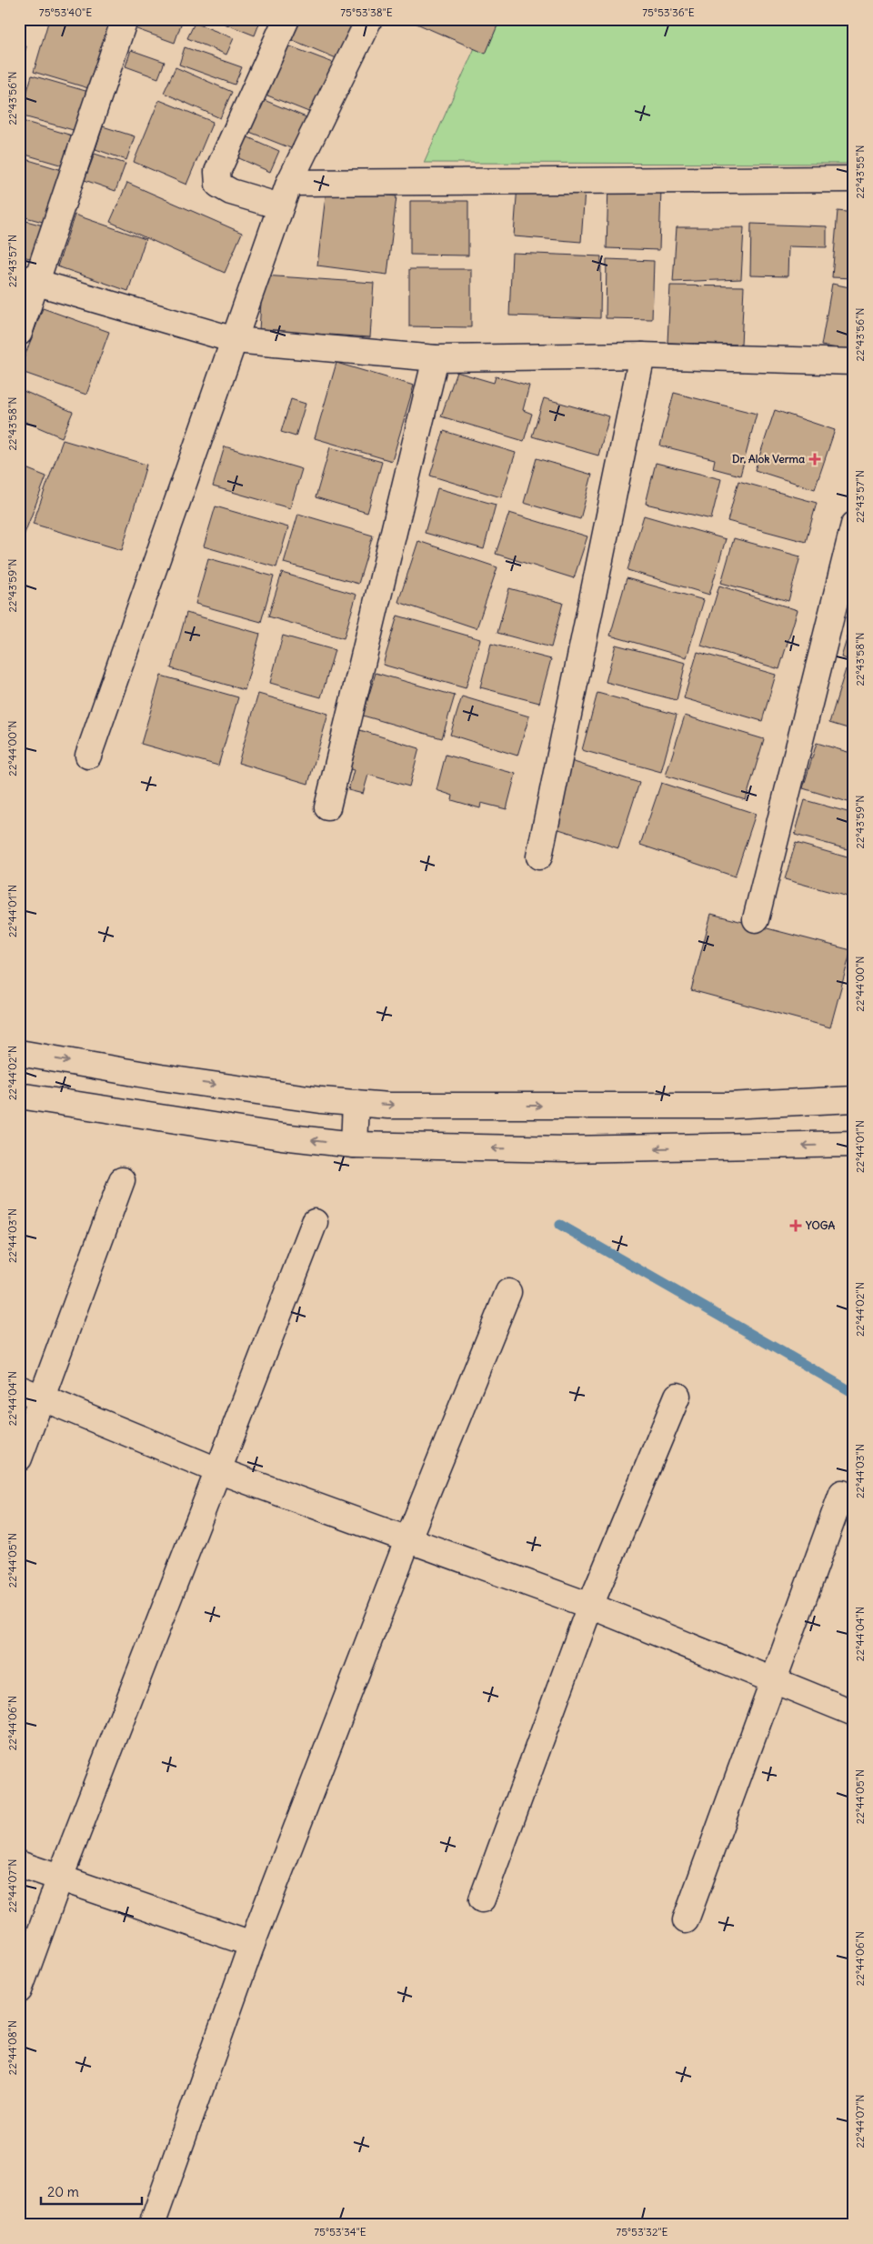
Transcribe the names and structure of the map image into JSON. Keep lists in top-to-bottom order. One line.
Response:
{"places":{"health":["Dr. Alok Verma","YOGA"]},"scale_bar":"20 m","coordinates":["75°53'40\"E","75°53'38\"E","75°53'36\"E","22°43'56\"N","22°43'55\"N","22°43'57\"N","22°43'58\"N","22°43'59\"N","22°44'00\"N","22°44'01\"N","22°44'02\"N","22°44'03\"N","22°44'04\"N","22°44'05\"N","22°44'06\"N","22°44'07\"N","22°44'08\"N","75°53'34\"E","75°53'32\"E"]}
